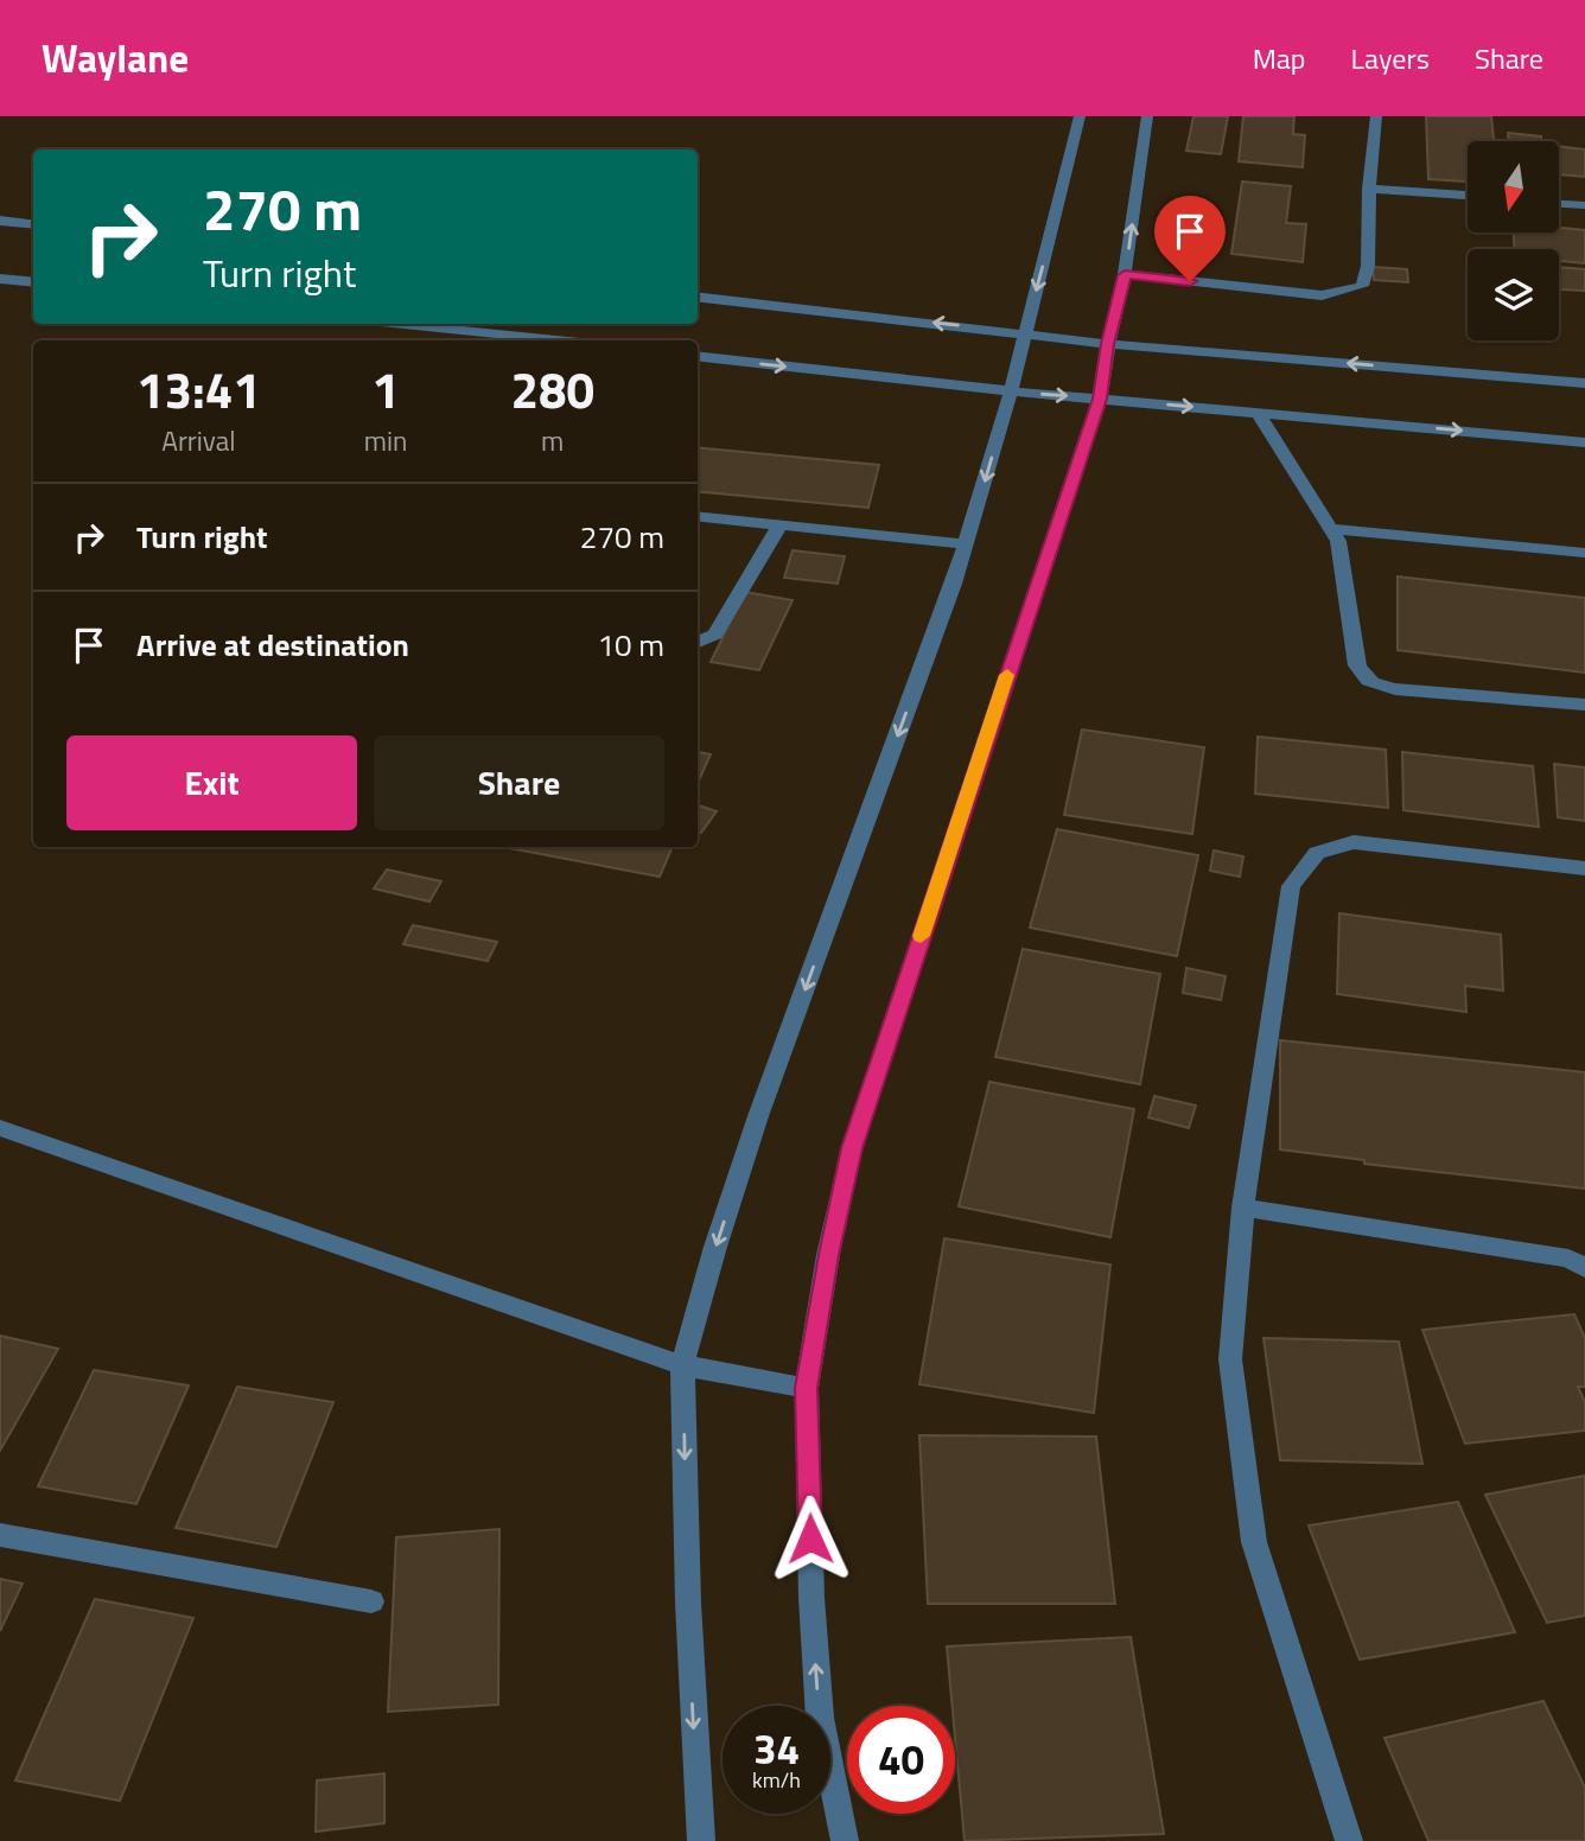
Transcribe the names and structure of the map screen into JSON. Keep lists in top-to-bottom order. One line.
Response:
{"north":"bottom","page":{"header":"Waylane","nav":["Map","Layers","Share"],"turn":["270 m","Turn right"],"eta":["13:41","Arrival","1","min","280","m"],"list":[{"name":"Turn right","value":"270 m"},{"name":"Arrive at destination","value":"10 m"}],"buttons":["Exit","Share"],"speed":"34 km/h","limit":"40"}}
